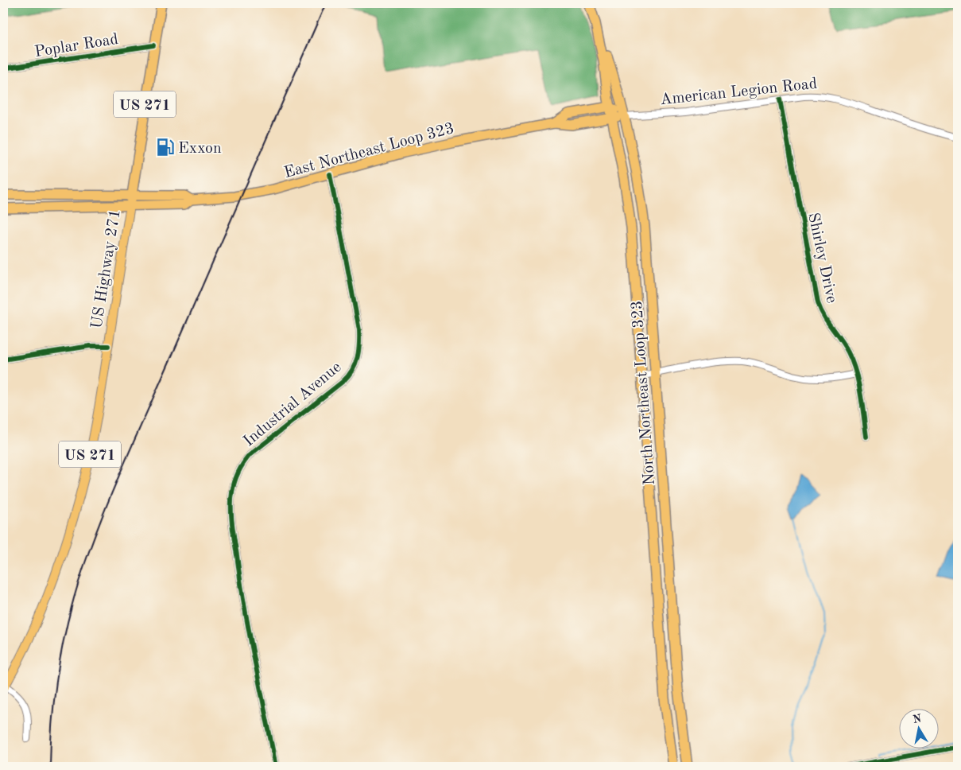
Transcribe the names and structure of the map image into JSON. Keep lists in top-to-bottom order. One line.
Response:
{"streets":{"highway":["American Legion Road","US 271","East Northeast Loop 323","US Highway 271","North Northeast Loop 323"],"street":["Poplar Road","Shirley Drive","Industrial Avenue"]},"crossings":[["Poplar Road","US Highway 271"],["American Legion Road","East Northeast Loop 323"],["American Legion Road","Shirley Drive"],["American Legion Road","North Northeast Loop 323"],["East Northeast Loop 323","US Highway 271"],["East Northeast Loop 323","North Northeast Loop 323"],["East Northeast Loop 323","Industrial Avenue"]],"places":{"fuel station":["Exxon"]},"north":"top"}
